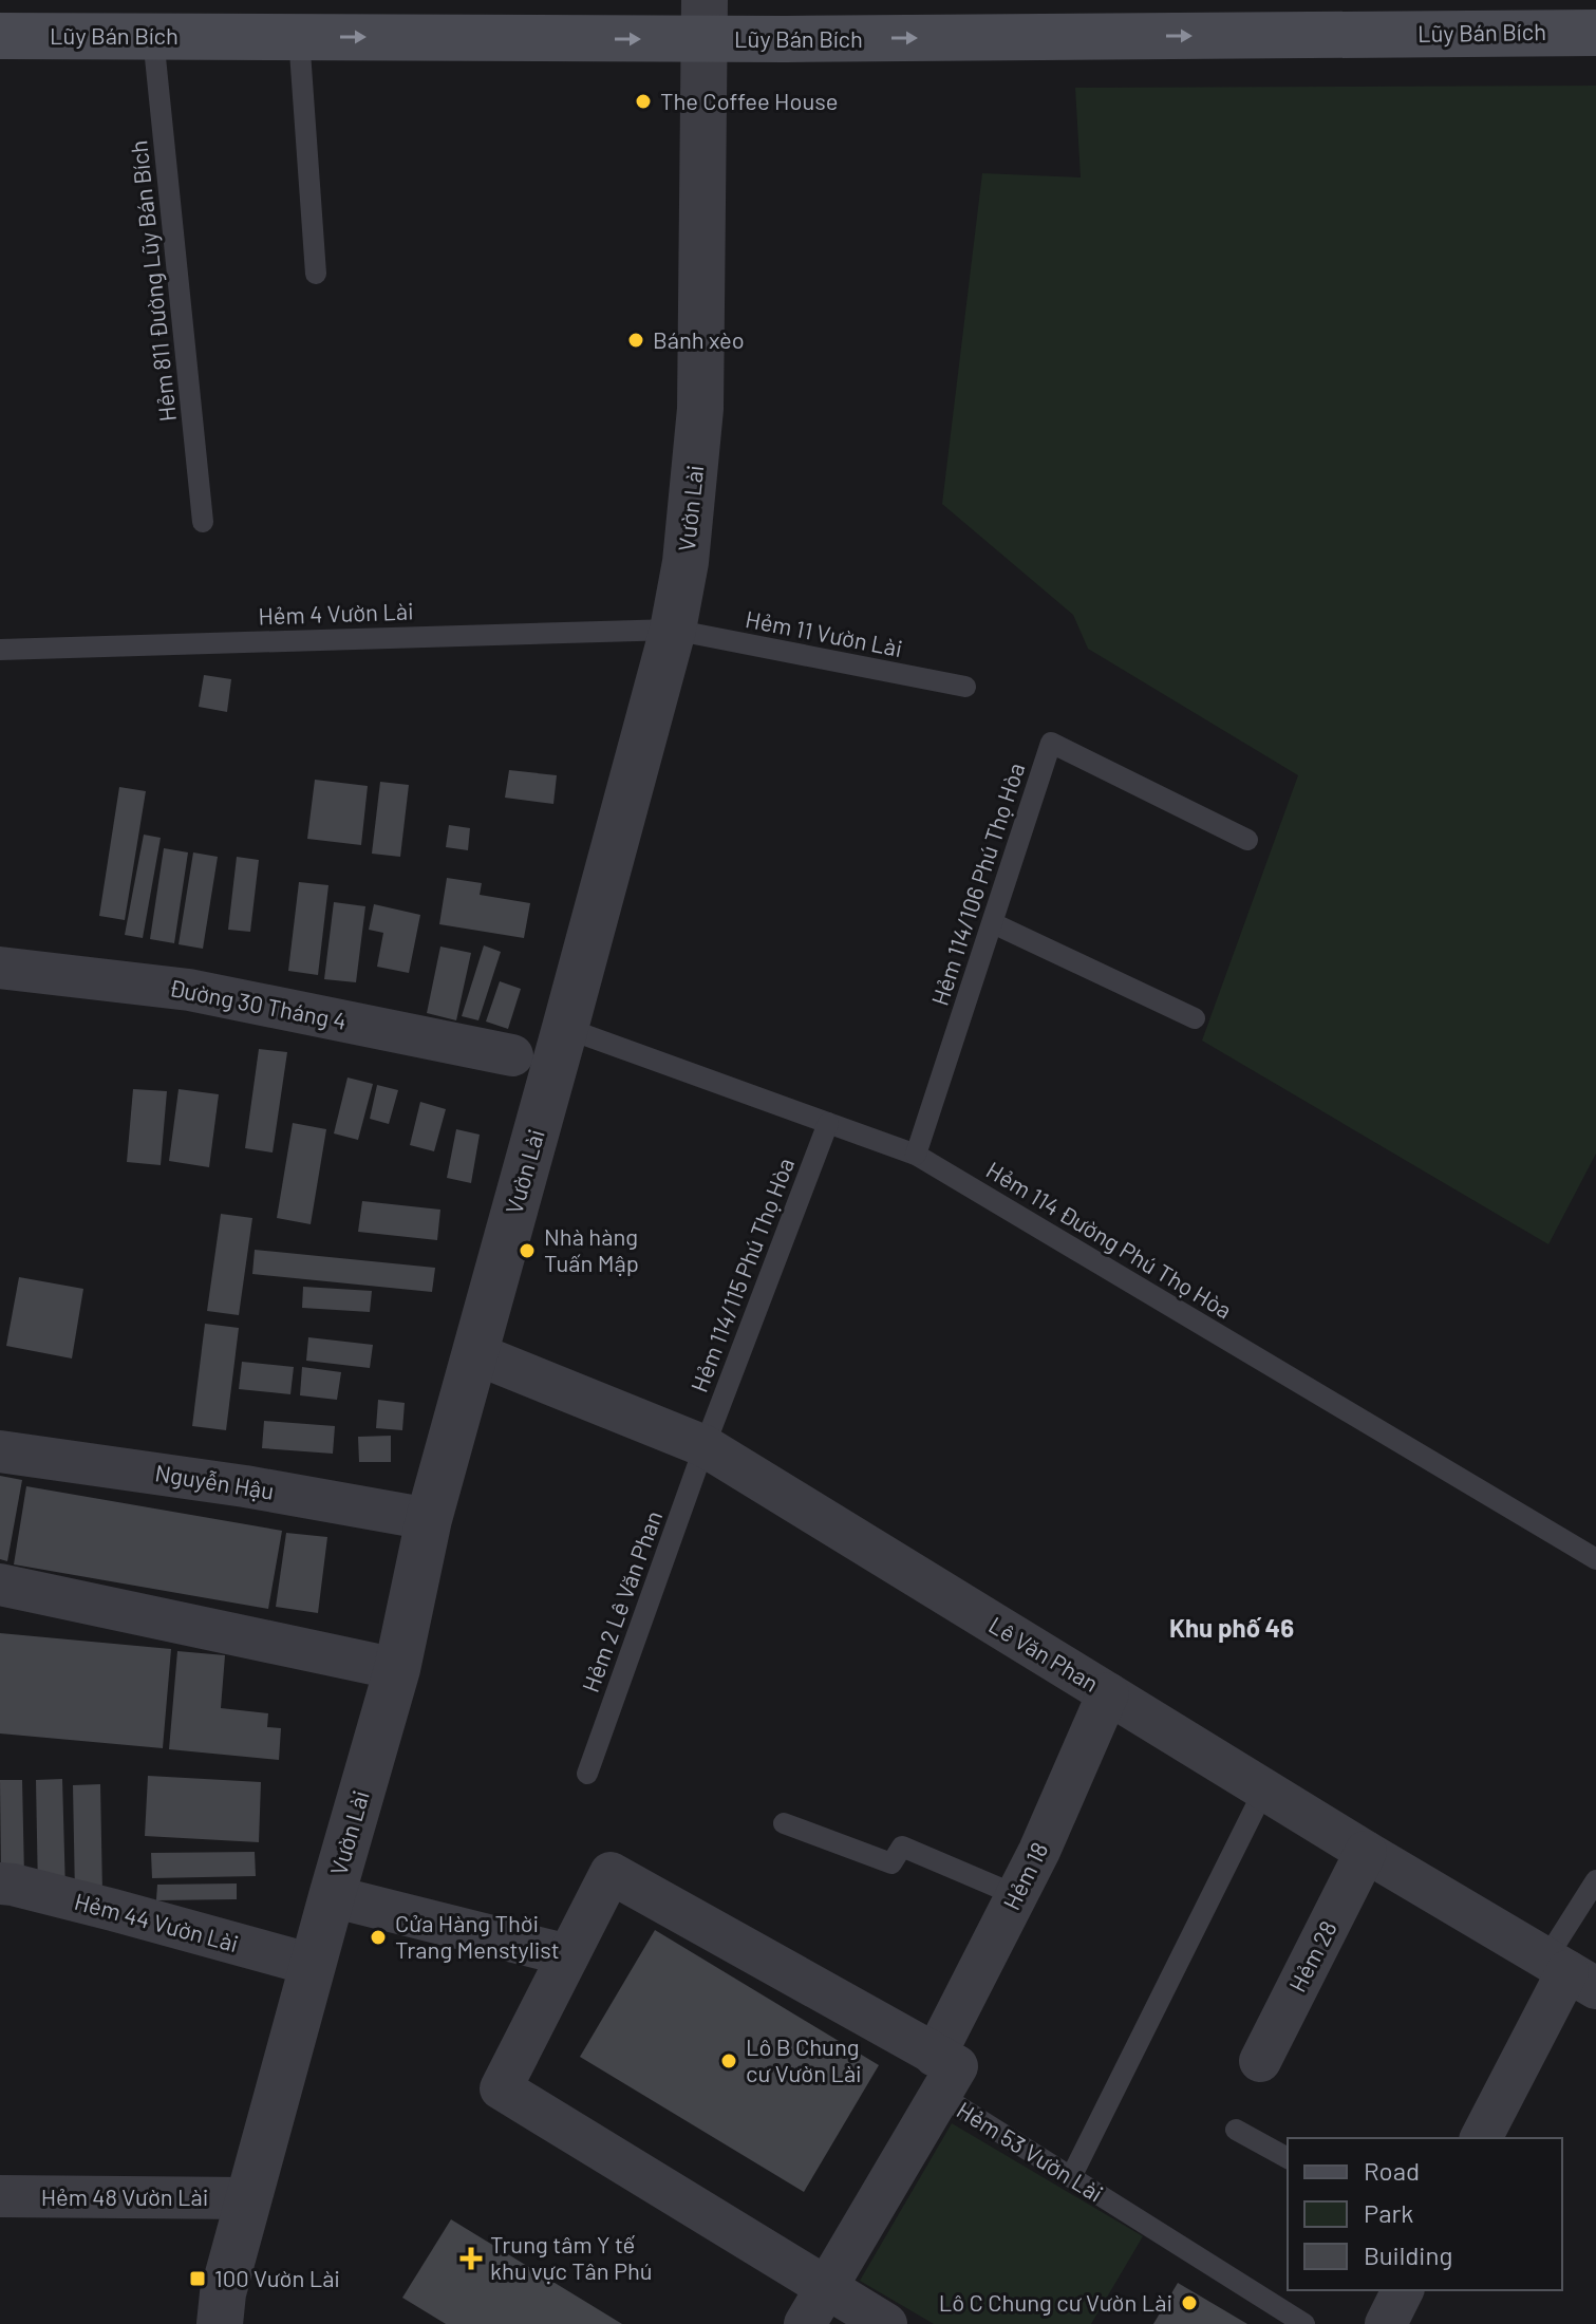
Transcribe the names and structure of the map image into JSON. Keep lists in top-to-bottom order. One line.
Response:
{"streets":{"main road":["Lũy Bán Bích"],"street":["Vườn Lài","Đường 30 Tháng 4","Nguyễn Hậu","Lê Văn Phan","Hẻm 18","Hẻm 44 Vườn Lài","Hẻm 28","Hẻm 53 Vườn Lài","Hẻm 48 Vườn Lài"],"lane":["Hẻm 811 Đường Lũy Bán Bích","Hẻm 4 Vườn Lài","Hẻm 11 Vườn Lài","Hẻm 114/106 Phú Thọ Hòa","Hẻm 114 Đường Phú Thọ Hòa","Hẻm 114/115 Phú Thọ Hòa","Hẻm 2 Lê Văn Phan"]},"crossings":[["Lũy Bán Bích","Hẻm 811 Đường Lũy Bán Bích"],["Lũy Bán Bích","Vườn Lài"],["Vườn Lài","Hẻm 4 Vườn Lài"],["Vườn Lài","Hẻm 11 Vườn Lài"],["Vườn Lài","Hẻm 114 Đường Phú Thọ Hòa"],["Vườn Lài","Nguyễn Hậu"],["Vườn Lài","Lê Văn Phan"],["Vườn Lài","Hẻm 44 Vườn Lài"],["Vườn Lài","Hẻm 48 Vườn Lài"],["Hẻm 4 Vườn Lài","Hẻm 11 Vườn Lài"],["Hẻm 114/106 Phú Thọ Hòa","Hẻm 114 Đường Phú Thọ Hòa"],["Hẻm 114 Đường Phú Thọ Hòa","Hẻm 114/115 Phú Thọ Hòa"],["Hẻm 114/115 Phú Thọ Hòa","Hẻm 2 Lê Văn Phan"],["Hẻm 114/115 Phú Thọ Hòa","Lê Văn Phan"],["Hẻm 2 Lê Văn Phan","Lê Văn Phan"],["Lê Văn Phan","Hẻm 18"],["Lê Văn Phan","Hẻm 28"],["Hẻm 18","Hẻm 53 Vườn Lài"]],"one_way":["Lũy Bán Bích"],"districts":["Khu phố 46"],"places":{"other":["The Coffee House","Bánh xèo","Nhà hàng Tuấn Mập","Cửa Hàng Thời Trang Menstylist","Lô B Chung cư Vườn Lài","Lô C Chung cư Vườn Lài"],"health":["Trung tâm Y tế khu vực Tân Phú"],"transit":["100 Vườn Lài"]},"legend":["Road","Park","Building"]}
